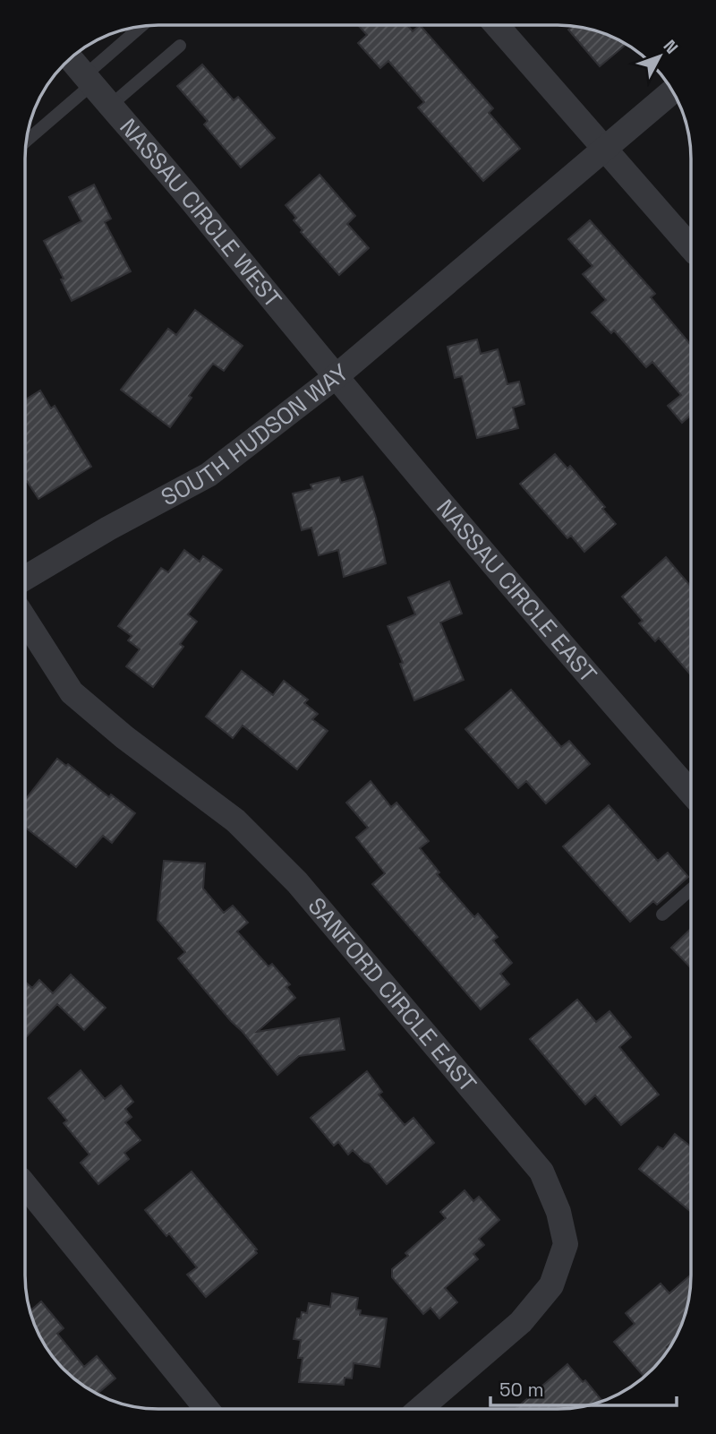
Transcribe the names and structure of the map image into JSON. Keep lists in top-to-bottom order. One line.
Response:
{"streets":{"street":["NASSAU CIRCLE WEST","SOUTH HUDSON WAY","NASSAU CIRCLE EAST","SANFORD CIRCLE EAST"]},"crossings":[["NASSAU CIRCLE WEST","SOUTH HUDSON WAY"],["NASSAU CIRCLE WEST","NASSAU CIRCLE EAST"],["SOUTH HUDSON WAY","NASSAU CIRCLE EAST"]],"scale_bar":"50 m","north":"top right"}
